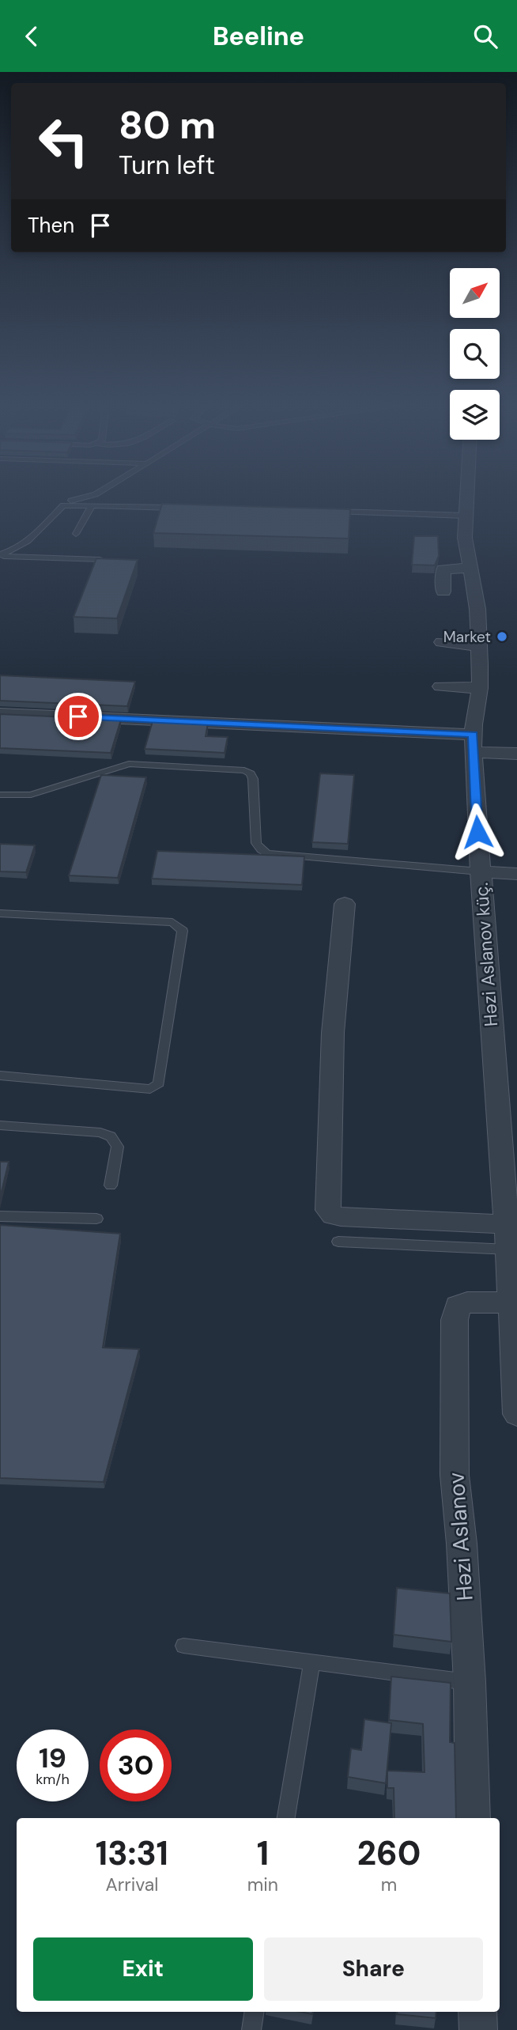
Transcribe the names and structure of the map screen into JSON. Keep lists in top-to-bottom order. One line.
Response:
{"streets":{"street":["Həzi Aslanov küç.","Həzi Aslanov"]},"crossings":[["Həzi Aslanov küç.","Həzi Aslanov"]],"places":["Market"],"north":"top right","page":{"header":"Beeline","turn":["80 m","Turn left"],"then":"Then","speed":"19 km/h","limit":"30","eta":["13:31","Arrival","1","min","260","m"],"buttons":["Exit","Share"]}}
